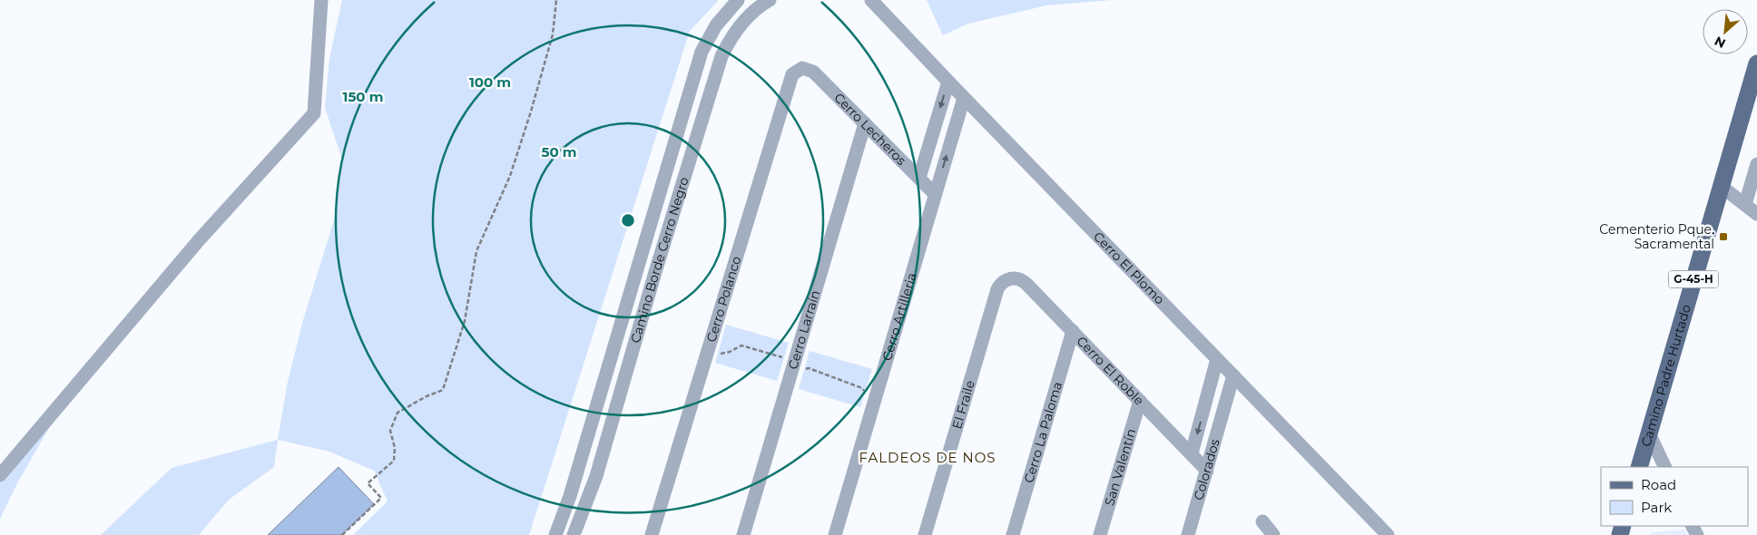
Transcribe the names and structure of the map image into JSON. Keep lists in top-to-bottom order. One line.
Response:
{"streets":{"main road":["G-45-H","Camino Padre Hurtado"],"street":["Cerro Lecheros","Camino Borde Cerro Negro","Cerro El Plomo","Cerro Polanco","Cerro Artilleria","Cerro Larraín","Cerro El Roble","El Fraile","Cerro La Paloma","San Valentín","Colorados"]},"crossings":[["Cerro Lecheros","Cerro Polanco"],["Cerro Lecheros","Cerro Artilleria"],["Cerro Lecheros","Cerro Larraín"],["Cerro El Plomo","Cerro Artilleria"],["Cerro El Plomo","Colorados"],["Cerro El Roble","El Fraile"],["Cerro El Roble","Cerro La Paloma"],["Cerro El Roble","San Valentín"],["Cerro El Roble","Colorados"]],"districts":["FALDEOS DE NOS"],"places":{"transit":["Cementerio Pque. Sacramental"]},"legend":["Road","Park"],"north":"bottom left","rings":["100 m","150 m","50 m"]}
